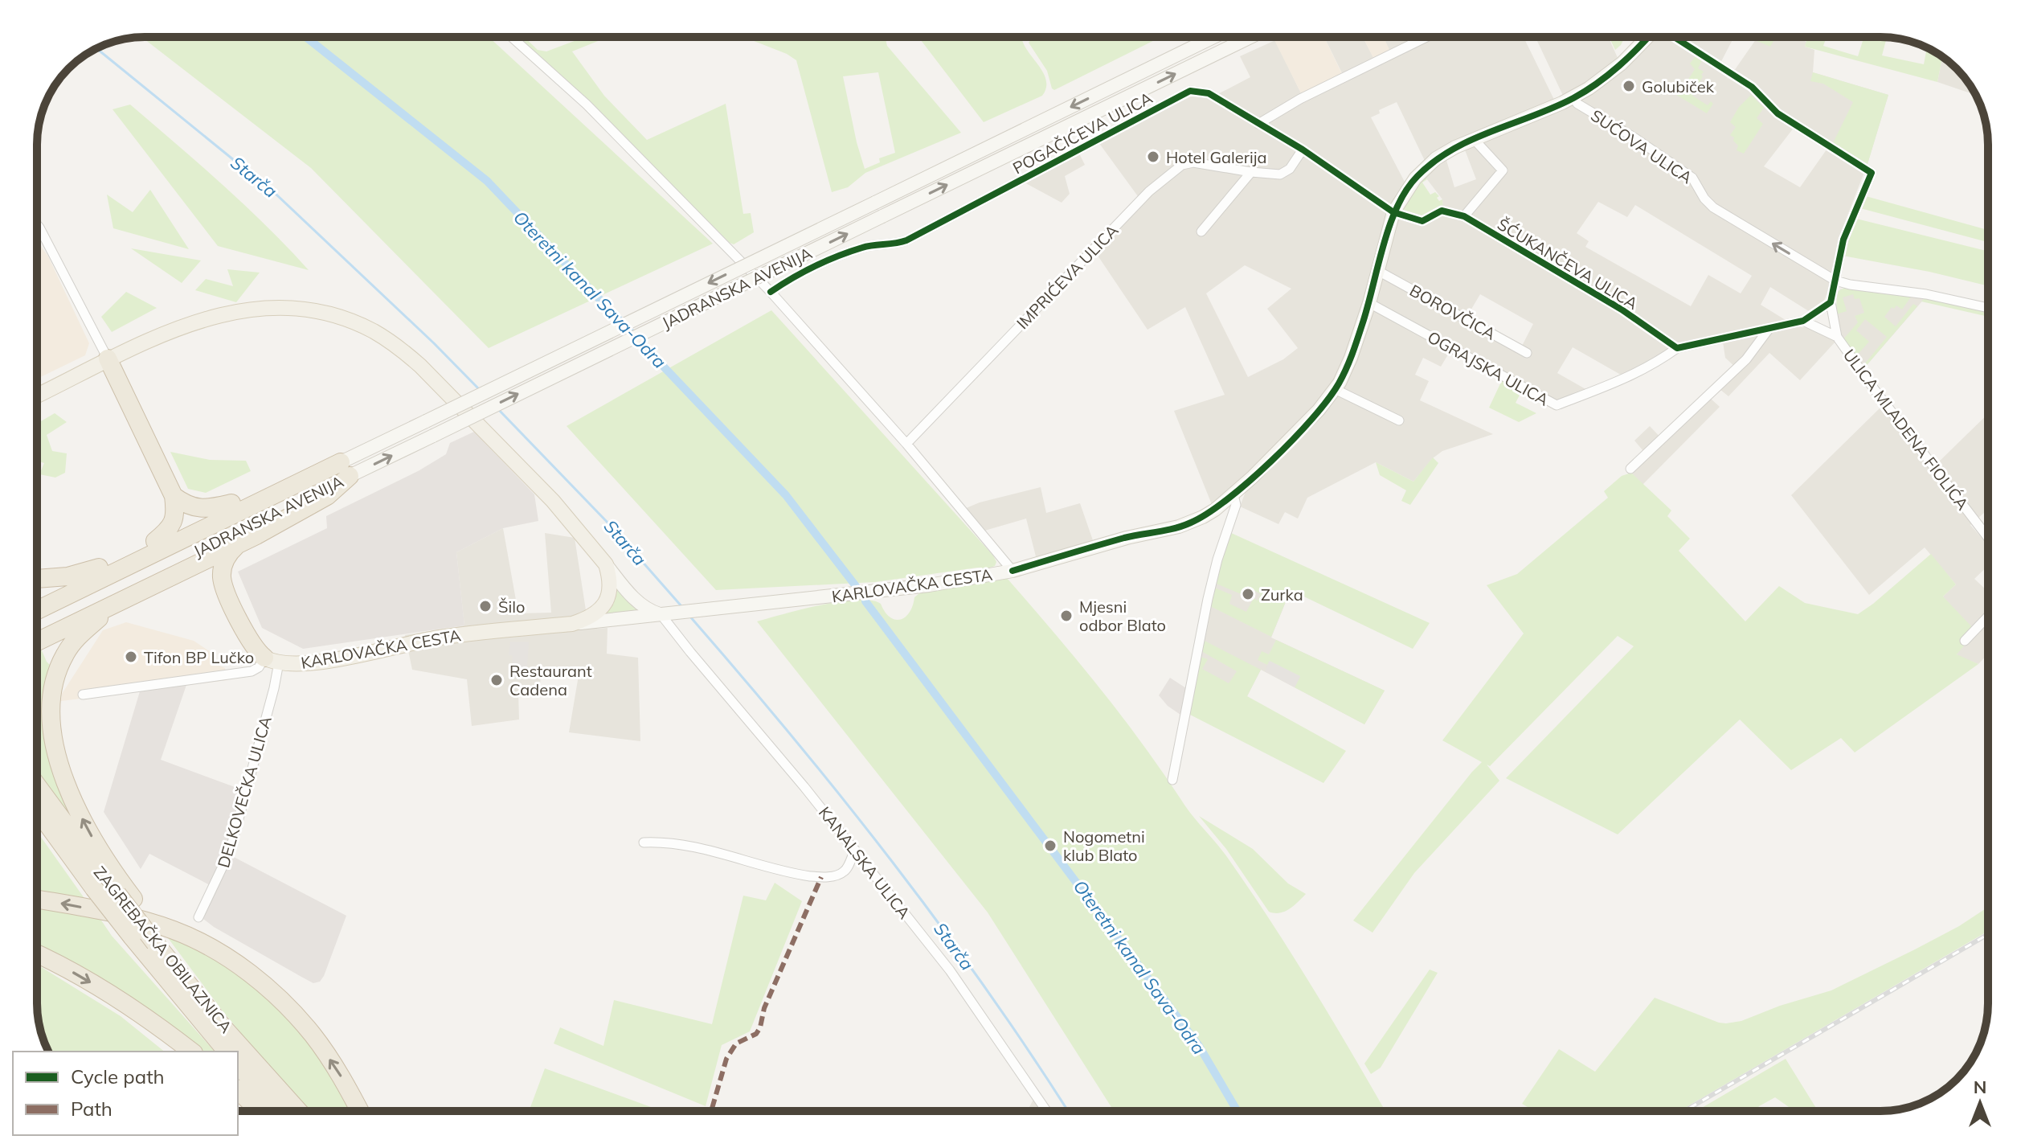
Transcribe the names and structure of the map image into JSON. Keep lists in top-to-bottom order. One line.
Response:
{"streets":{"highway":["JADRANSKA AVENIJA","ZAGREBAČKA OBILAZNICA"],"main road":["KARLOVAČKA CESTA"],"street":["POGAČIĆEVA ULICA","SUĆOVA ULICA","ŠĆUKANČEVA ULICA","IMPRIĆEVA ULICA","BOROVČICA","OGRAJSKA ULICA","ULICA MLADENA FIOLIĆA","DELKOVEČKA ULICA","KANALSKA ULICA"]},"crossings":[["POGAČIĆEVA ULICA","ŠĆUKANČEVA ULICA"],["POGAČIĆEVA ULICA","IMPRIĆEVA ULICA"],["POGAČIĆEVA ULICA","KARLOVAČKA CESTA"],["SUĆOVA ULICA","KARLOVAČKA CESTA"],["ŠĆUKANČEVA ULICA","OGRAJSKA ULICA"],["ŠĆUKANČEVA ULICA","KARLOVAČKA CESTA"],["BOROVČICA","KARLOVAČKA CESTA"],["OGRAJSKA ULICA","KARLOVAČKA CESTA"],["KARLOVAČKA CESTA","DELKOVEČKA ULICA"],["KARLOVAČKA CESTA","KANALSKA ULICA"]],"one_way":["SUĆOVA ULICA"],"water":["Starča","Oteretni kanal Sava-Odra"],"places":["Golubiček","Hotel Galerija","Zurka","Šilo","Mjesni odbor Blato","Tifon BP Lučko","Restaurant Cadena","Nogometni klub Blato"],"legend":["Cycle path","Path"],"north":"top"}
